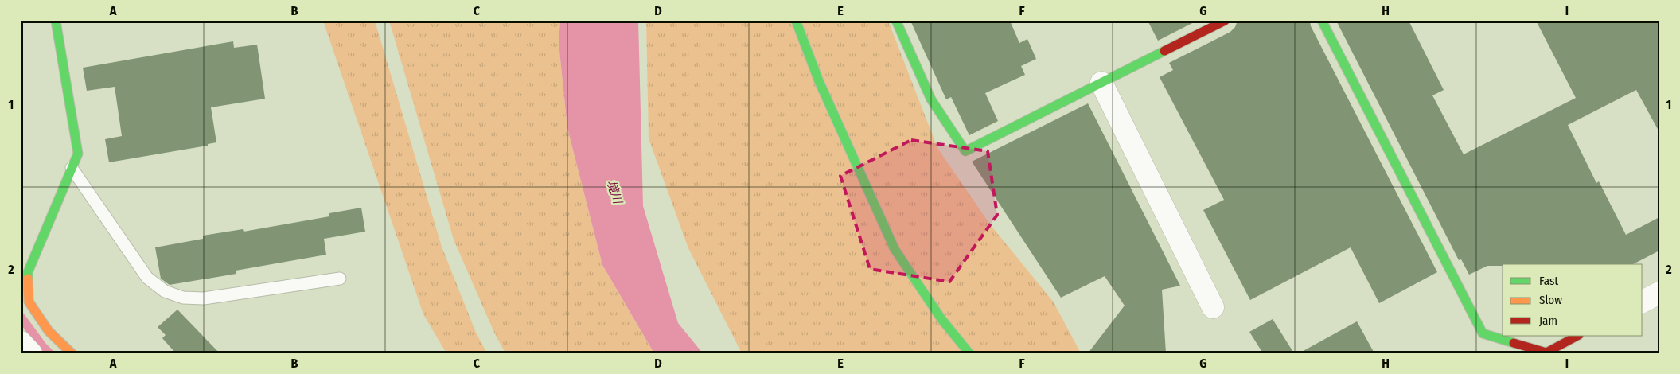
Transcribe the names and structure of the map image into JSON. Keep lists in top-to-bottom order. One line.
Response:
{"water":["境川"],"legend":["Fast","Slow","Jam"],"grid":{"columns":["A","B","C","D","E","F","G","H","I"],"rows":["1","2"]}}
